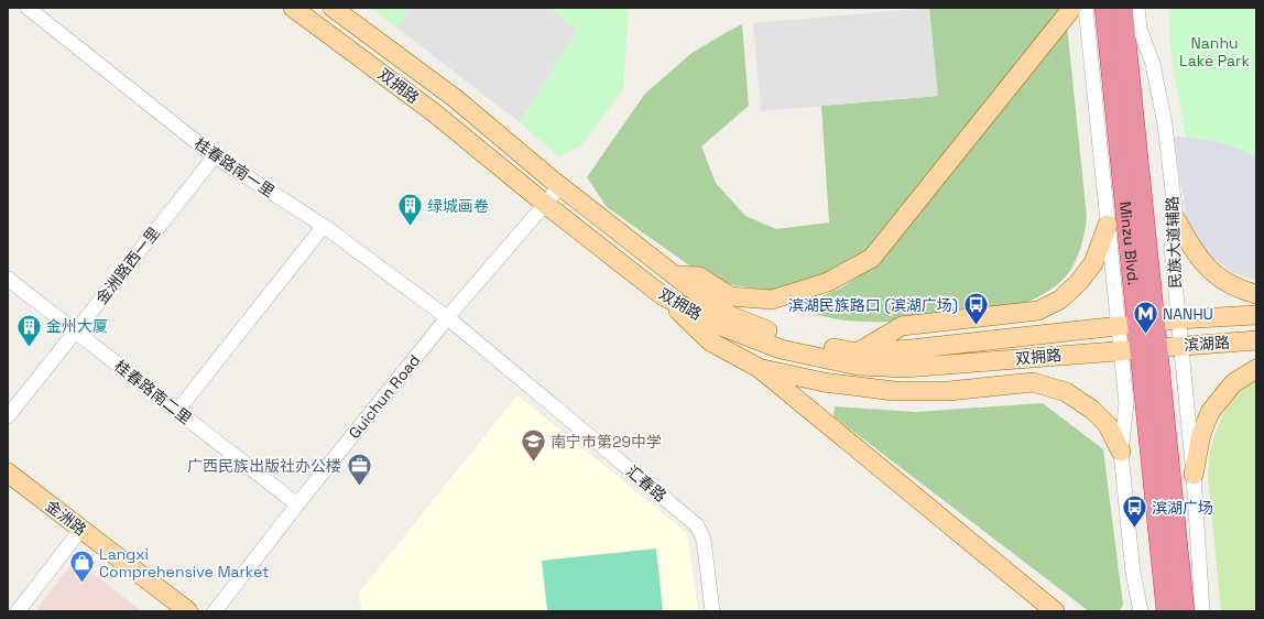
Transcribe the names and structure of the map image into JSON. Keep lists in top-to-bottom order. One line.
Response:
{"streets":{"highway":["Minzu Blvd."],"main road":["双拥路","滨湖路","金洲路"],"street":["桂春路南一里","民族大道辅路","金洲路西一里","桂春路南二里","Guichun Road","汇春路"]},"crossings":[["双拥路","Minzu Blvd."],["双拥路","滨湖路"],["双拥路","Guichun Road"],["桂春路南一里","金洲路西一里"],["桂春路南一里","Guichun Road"],["桂春路南一里","汇春路"],["民族大道辅路","滨湖路"],["Minzu Blvd.","滨湖路"],["金洲路西一里","桂春路南二里"],["桂春路南二里","Guichun Road"],["Guichun Road","汇春路"]],"parks":["Nanhu Lake Park"],"places":{"building":["绿城画卷","金州大厦"],"bus stop":["滨湖民族路口 (滨湖广场)","滨湖广场"],"metro station":["NANHU"],"school or university":["南宁市第29中学"],"office":["广西民族出版社办公楼"],"shop":["Langxi Comprehensive Market"]}}
